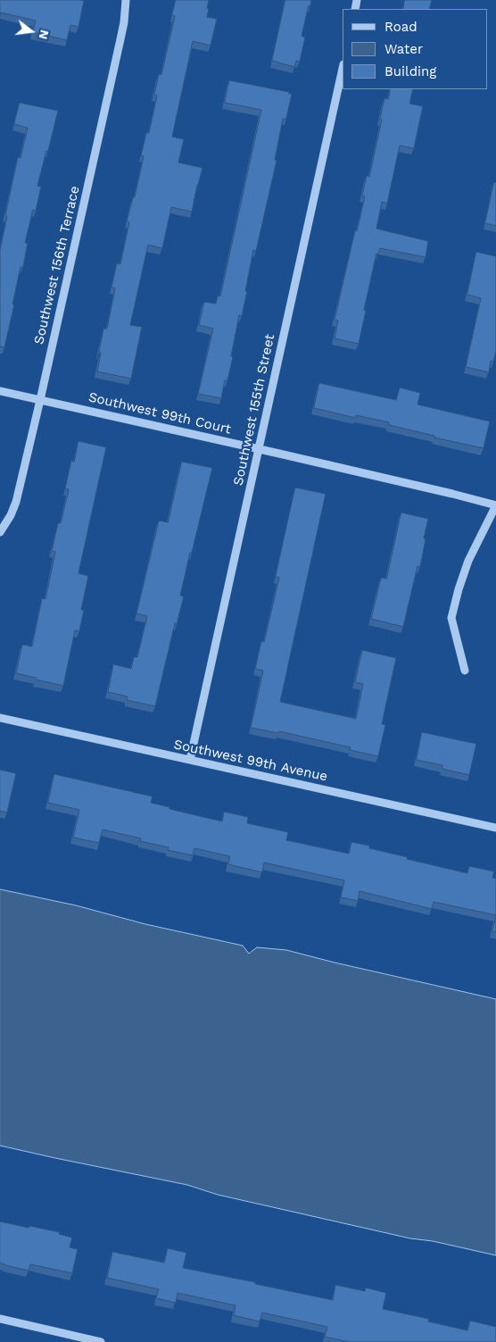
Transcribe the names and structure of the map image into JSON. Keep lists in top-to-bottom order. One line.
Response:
{"streets":{"street":["Southwest 156th Terrace","Southwest 155th Street","Southwest 99th Court","Southwest 99th Avenue"]},"crossings":[["Southwest 156th Terrace","Southwest 99th Court"],["Southwest 155th Street","Southwest 99th Court"],["Southwest 155th Street","Southwest 99th Avenue"]],"legend":["Road","Water","Building"],"north":"right"}
